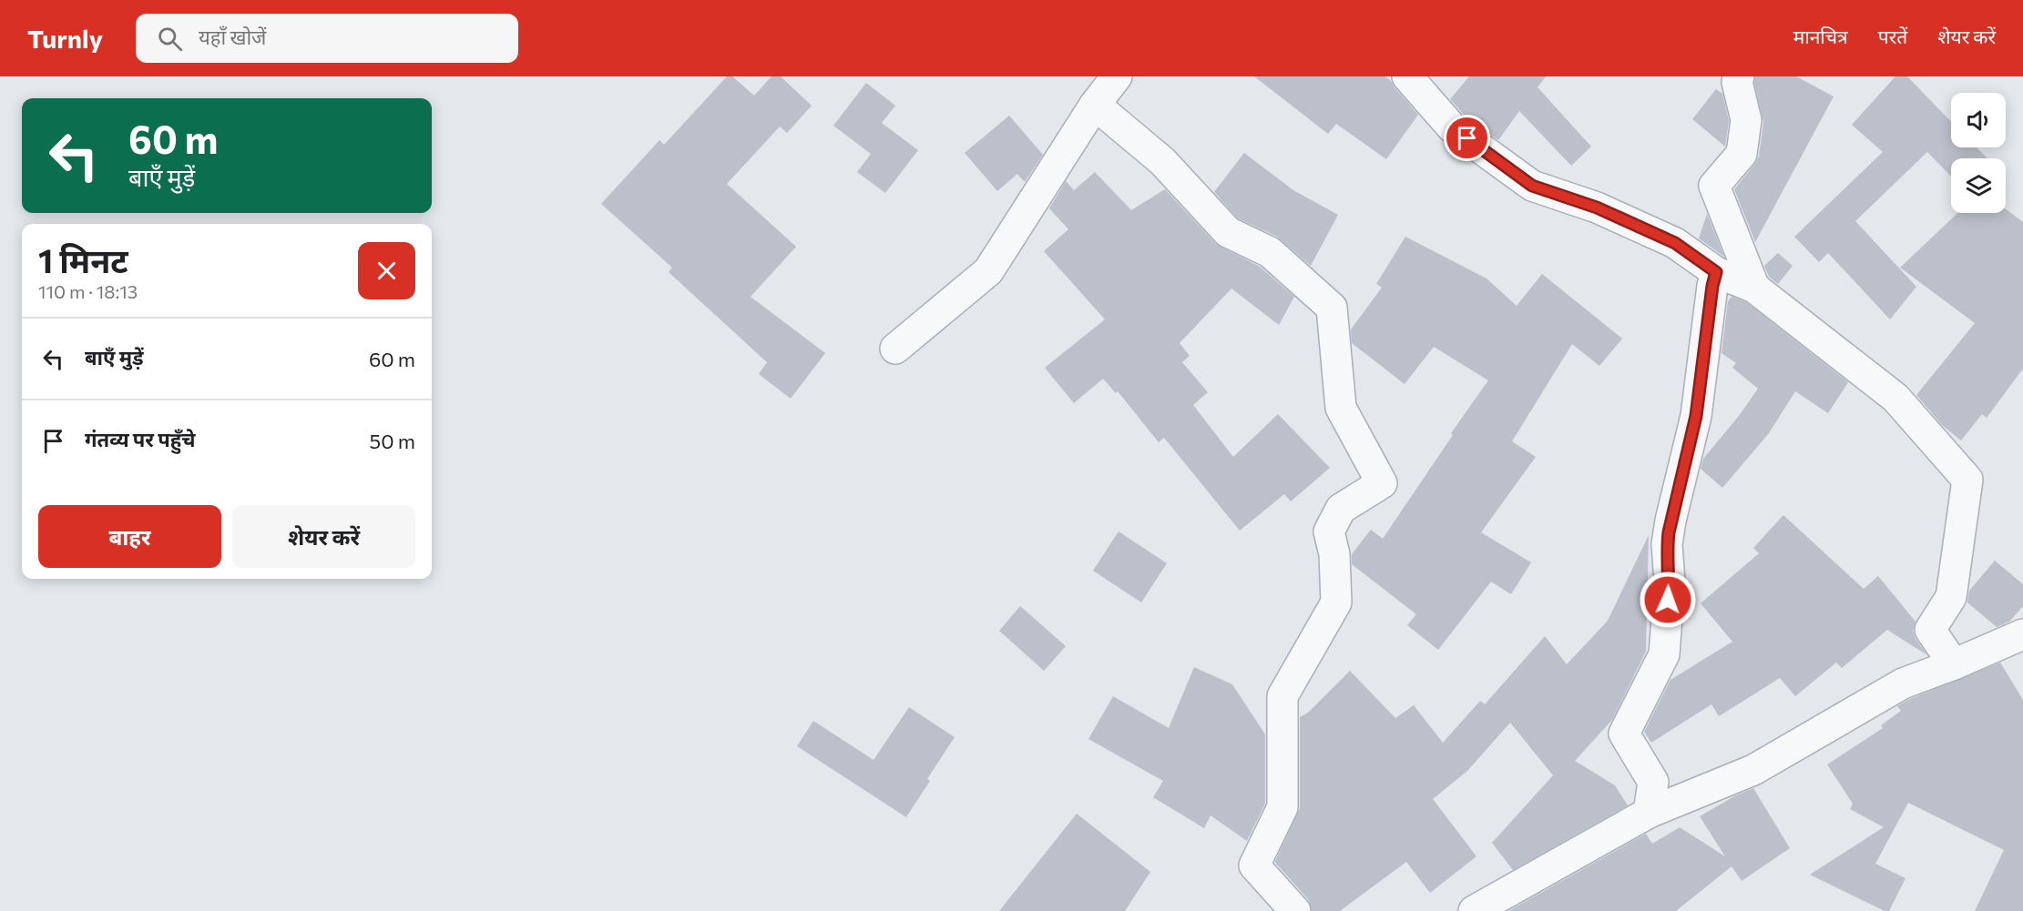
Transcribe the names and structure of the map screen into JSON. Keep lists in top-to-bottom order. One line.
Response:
{"page":{"header":"Turnly","search":"यहाँ खोजें","nav":["मानचित्र","परतें","शेयर करें"],"turn":["60 m","बाएँ मुड़ें"],"heading":["1 मिनट","110 m · 18:13"],"list":[{"name":"बाएँ मुड़ें","value":"60 m"},{"name":"गंतव्य पर पहुँचे","value":"50 m"}],"buttons":["बाहर","शेयर करें"]}}
